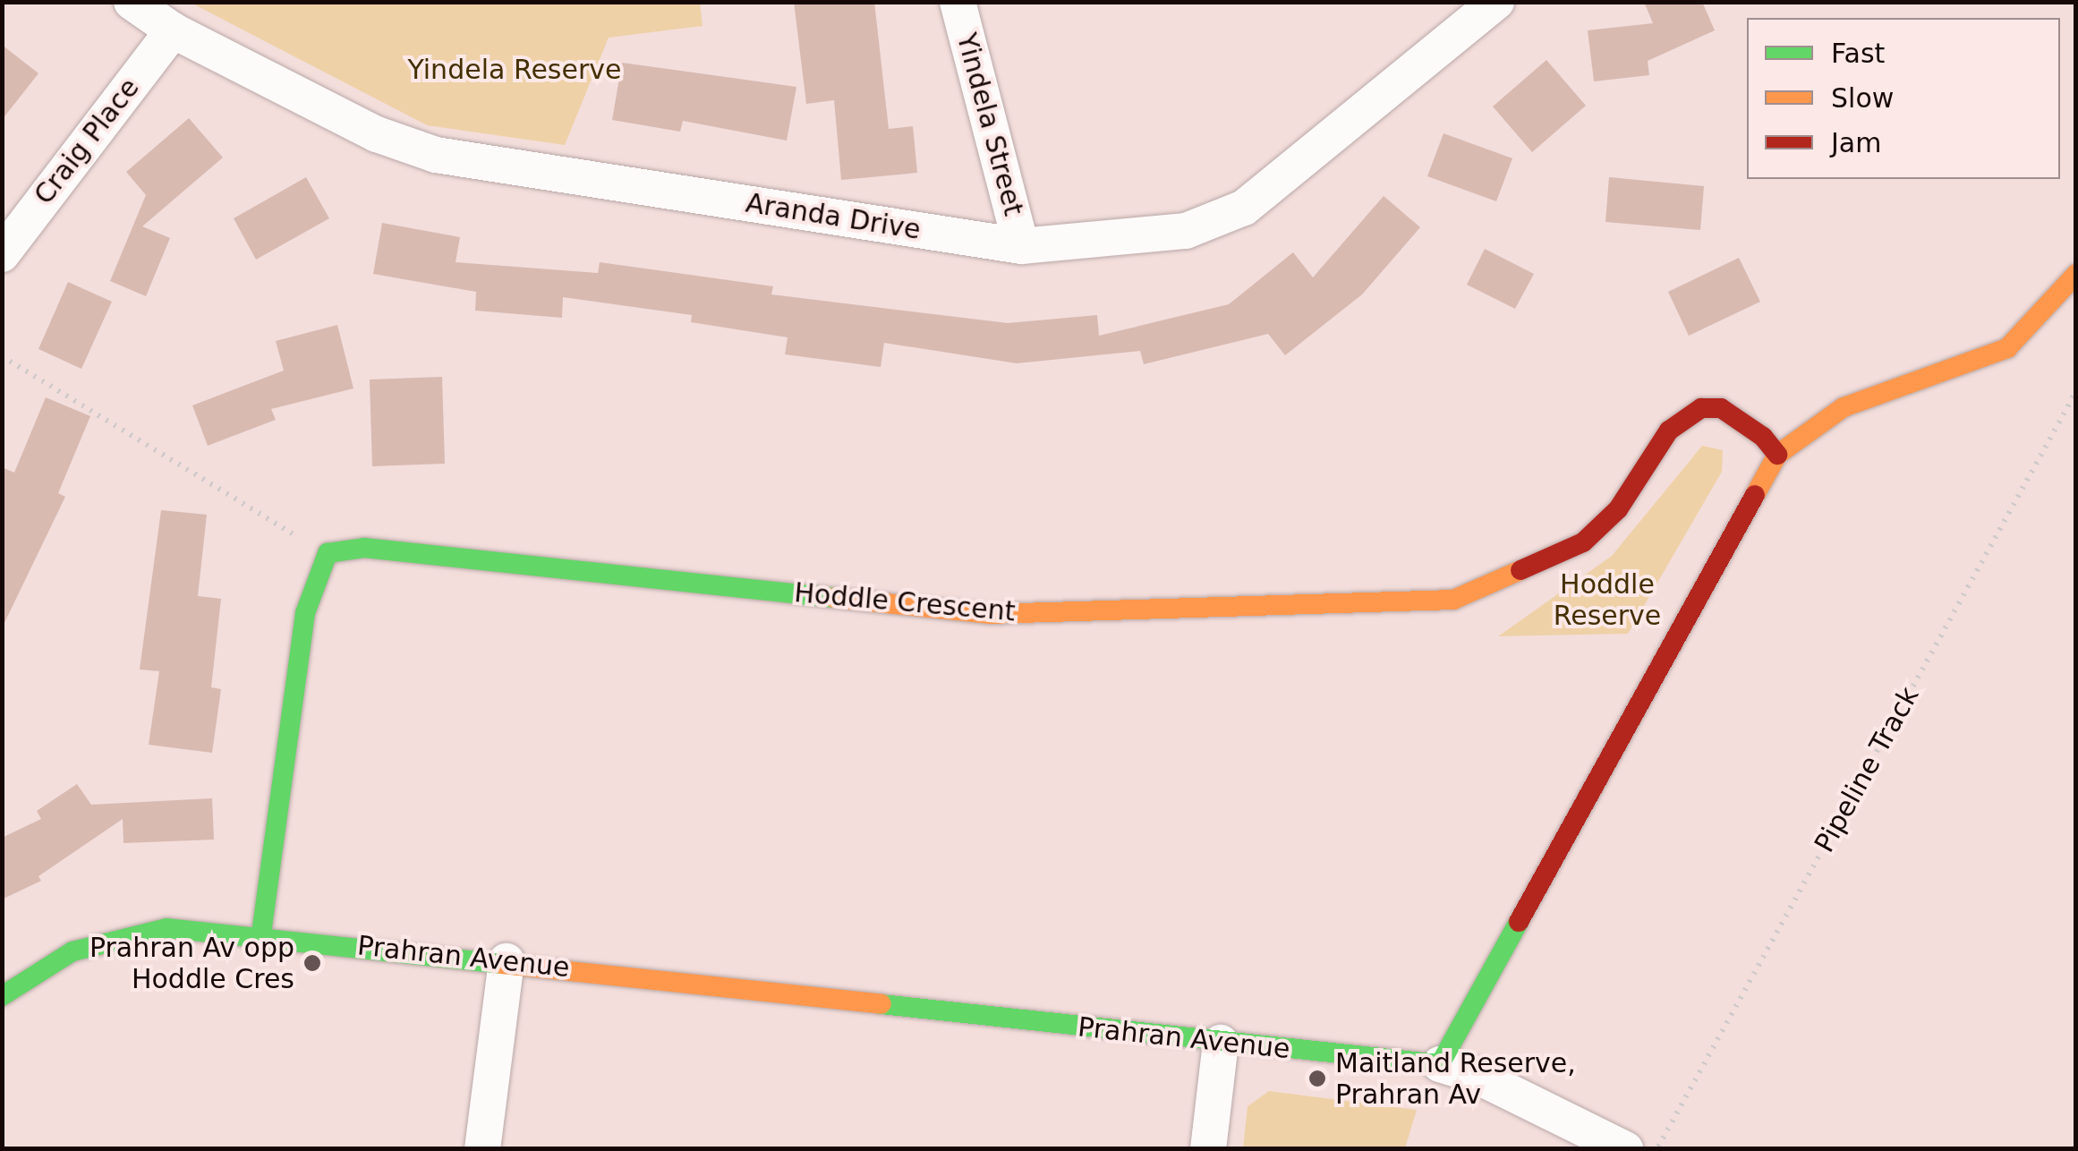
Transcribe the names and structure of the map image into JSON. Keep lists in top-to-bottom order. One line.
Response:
{"streets":{"street":["Yindela Street","Craig Place","Aranda Drive","Hoddle Crescent","Prahran Avenue"],"path":["Pipeline Track"]},"crossings":[["Yindela Street","Aranda Drive"],["Craig Place","Aranda Drive"]],"parks":["Yindela Reserve","Hoddle Reserve"],"places":["Prahran Av opp Hoddle Cres","Maitland Reserve, Prahran Av"],"legend":["Fast","Slow","Jam"]}
